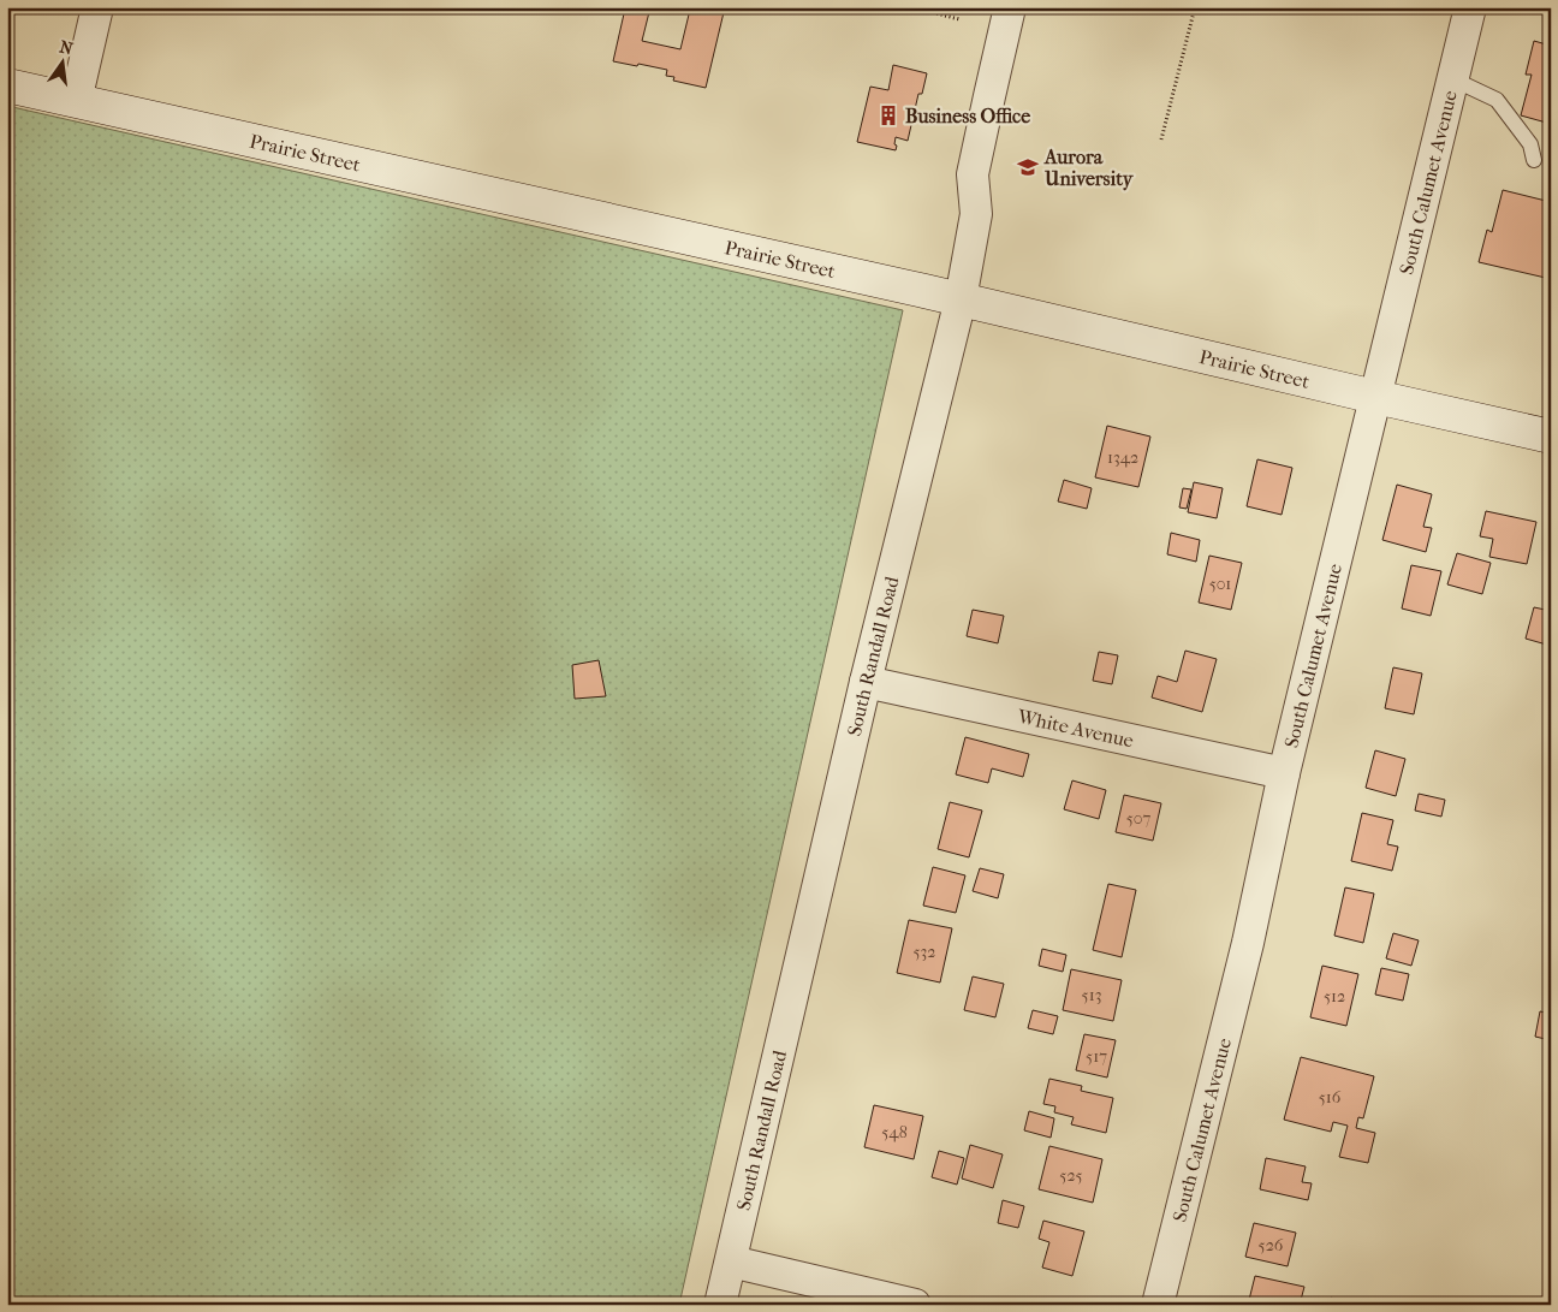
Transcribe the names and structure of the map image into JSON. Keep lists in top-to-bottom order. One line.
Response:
{"streets":{"street":["Prairie Street","South Calumet Avenue","South Randall Road","White Avenue"]},"crossings":[["Prairie Street","South Calumet Avenue"],["Prairie Street","South Randall Road"],["South Calumet Avenue","White Avenue"],["South Randall Road","White Avenue"]],"places":{"building":["Business Office"],"school or university":["Aurora University"]},"house_numbers":["1342","501","507","532","513","512","517","516","548","525","526"],"north":"top"}
